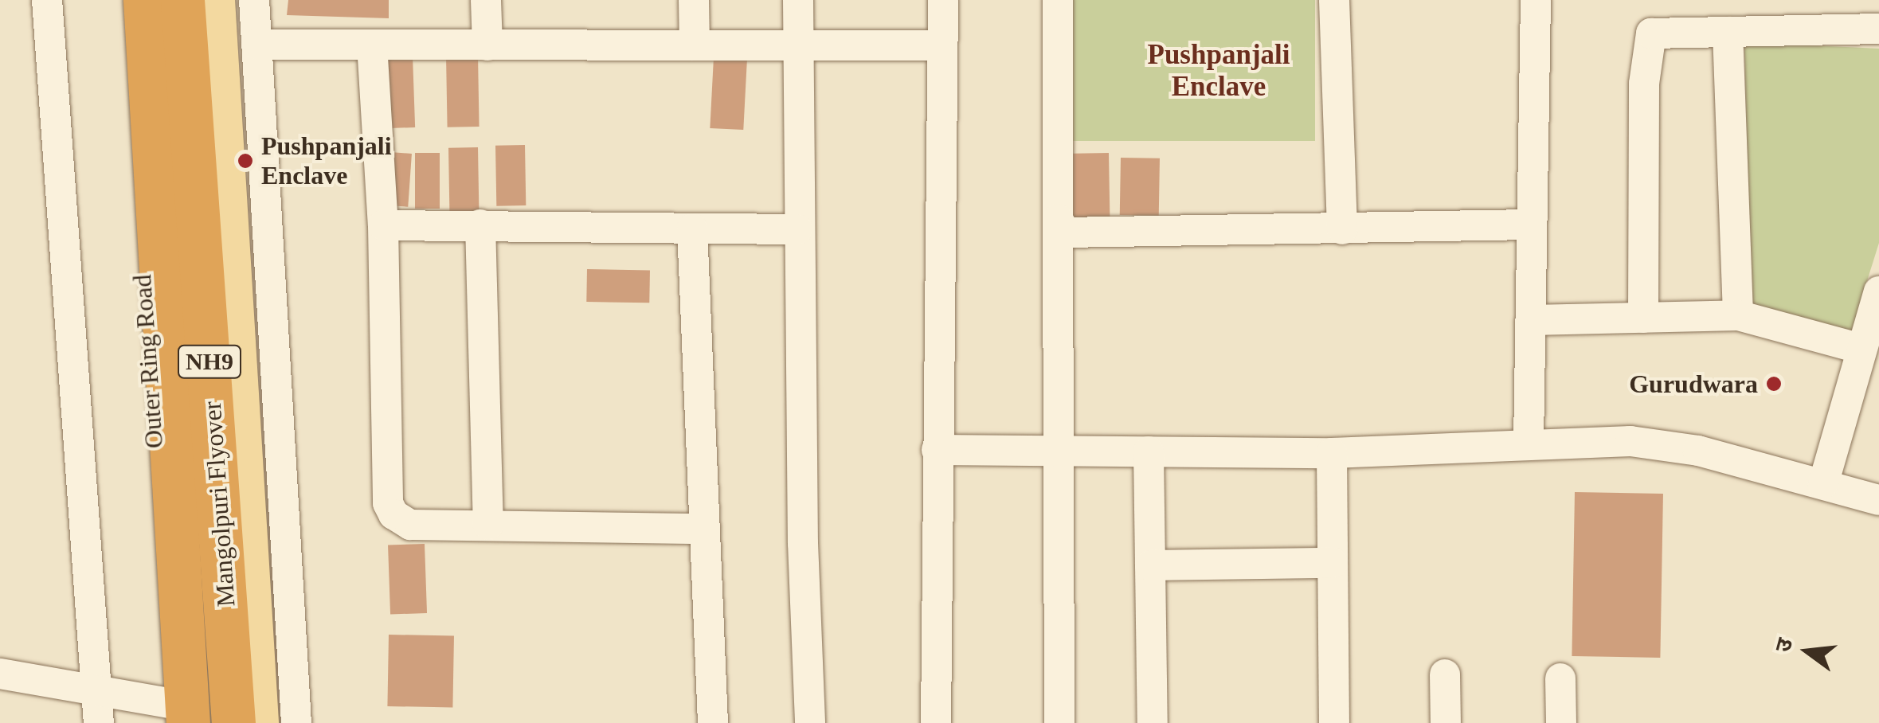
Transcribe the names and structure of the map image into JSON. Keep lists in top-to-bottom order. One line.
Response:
{"streets":{"highway":["NH9","Mangolpuri Flyover"],"main road":["Outer Ring Road"]},"crossings":[["Outer Ring Road","Mangolpuri Flyover"]],"districts":["Pushpanjali Enclave"],"places":["Pushpanjali Enclave","Gurudwara"],"north":"left"}
